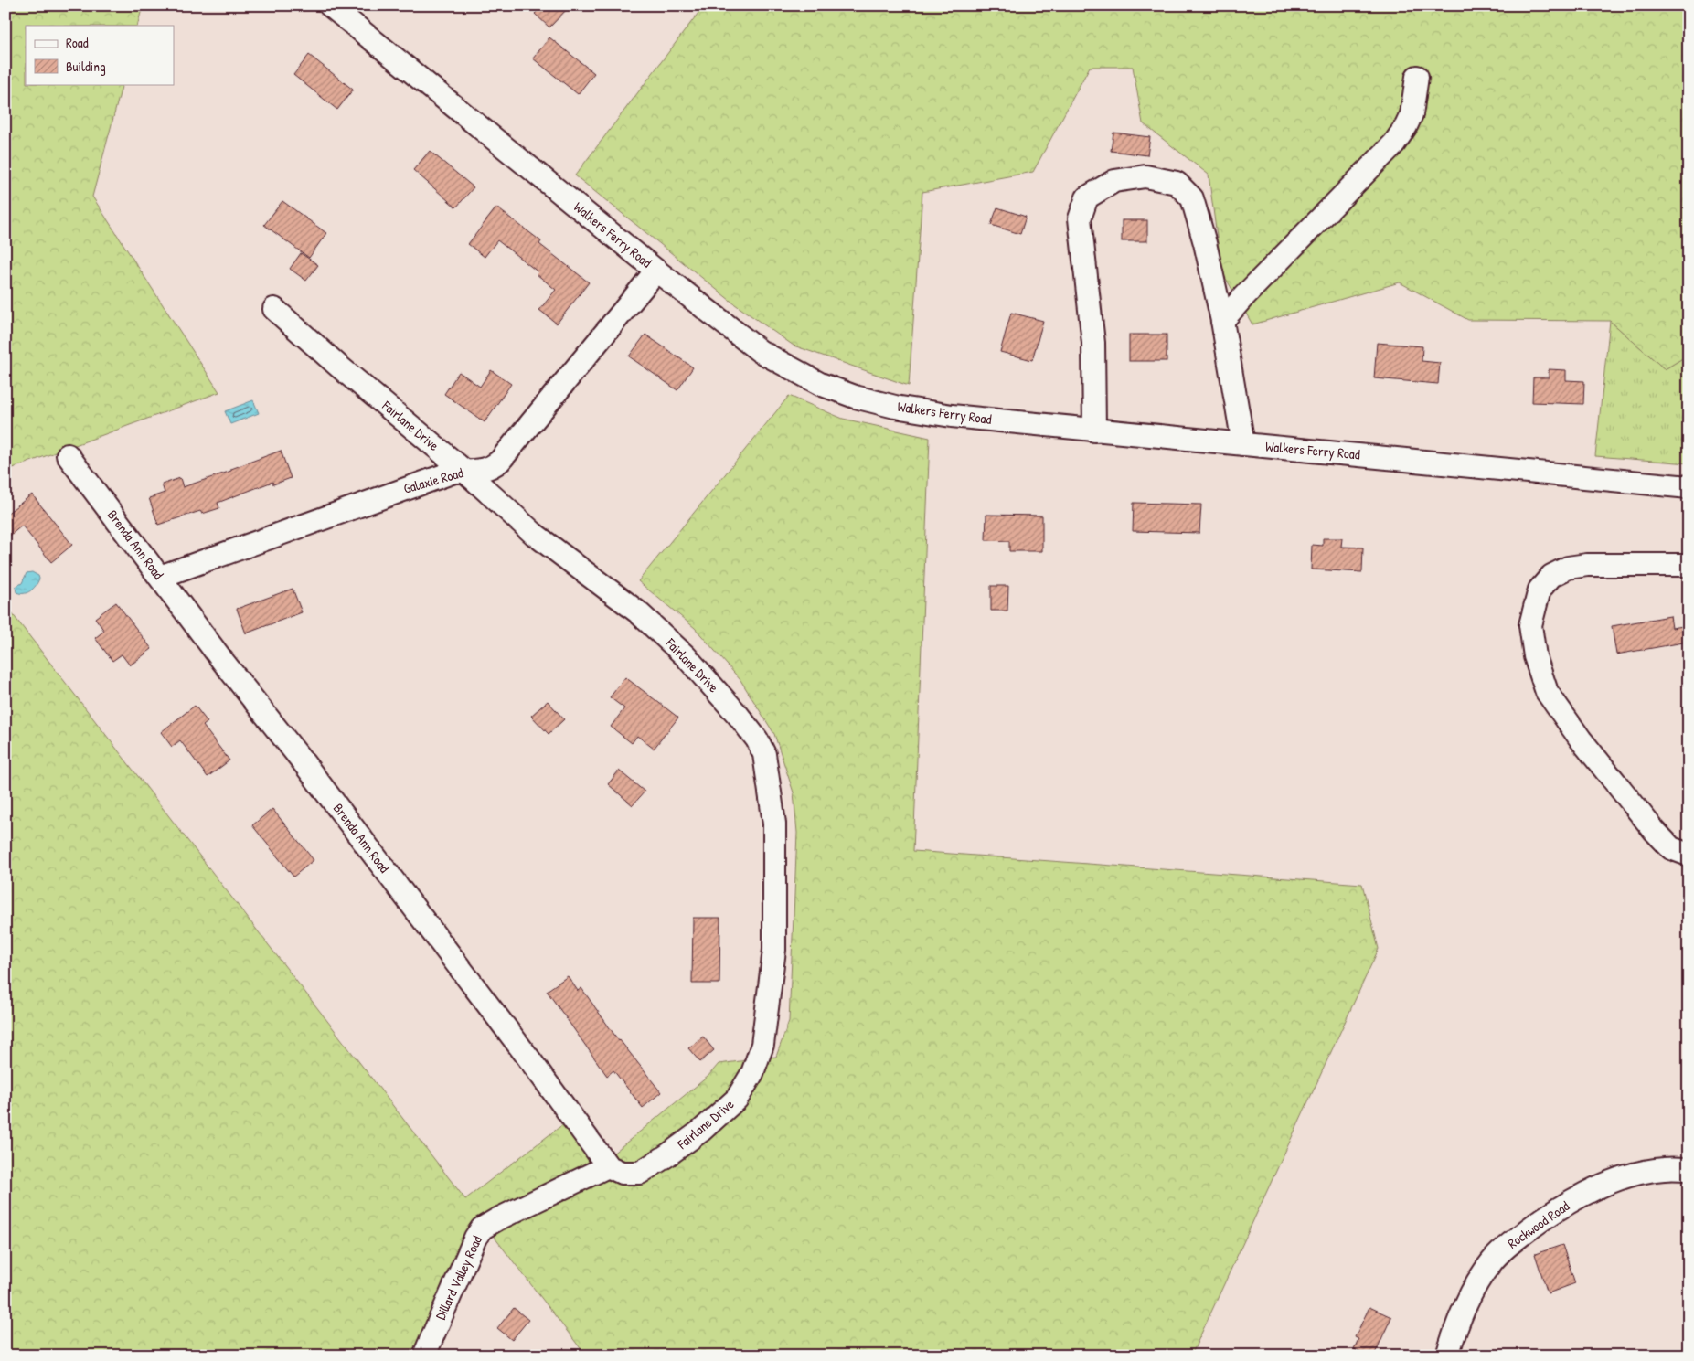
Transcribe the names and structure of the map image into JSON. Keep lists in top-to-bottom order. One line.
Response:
{"streets":{"street":["Walkers Ferry Road","Fairlane Drive","Galaxie Road","Brenda Ann Road","Rockwood Road","Dillard Valley Road"]},"crossings":[["Walkers Ferry Road","Galaxie Road"],["Fairlane Drive","Galaxie Road"],["Fairlane Drive","Brenda Ann Road"],["Fairlane Drive","Dillard Valley Road"],["Galaxie Road","Brenda Ann Road"],["Brenda Ann Road","Dillard Valley Road"]],"legend":["Road","Building"]}
